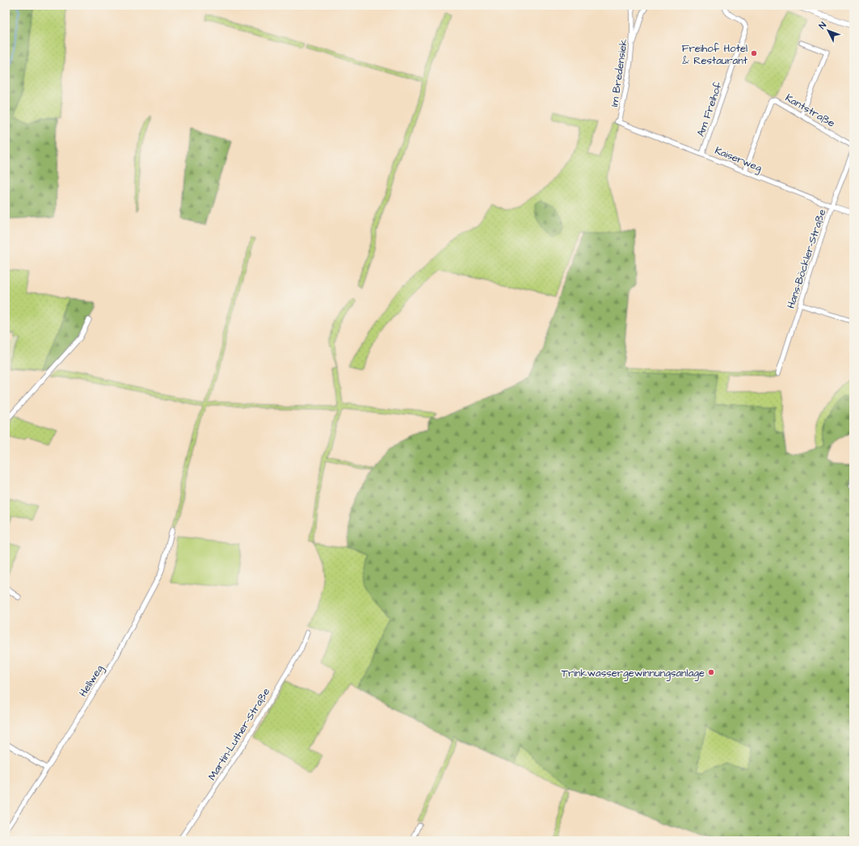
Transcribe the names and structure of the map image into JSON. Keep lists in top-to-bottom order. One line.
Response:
{"streets":{"street":["Im Bredensiek","Am Freihof","Kantstraße","Kaiserweg","Hans-Böckler-Straße","Hellweg","Martin-Luther-Straße"]},"crossings":[["Im Bredensiek","Kaiserweg"],["Am Freihof","Kaiserweg"],["Kantstraße","Kaiserweg"],["Kaiserweg","Hans-Böckler-Straße"]],"places":["Freihof Hotel & Restaurant","Trinkwassergewinnungsanlage"],"north":"top left"}
